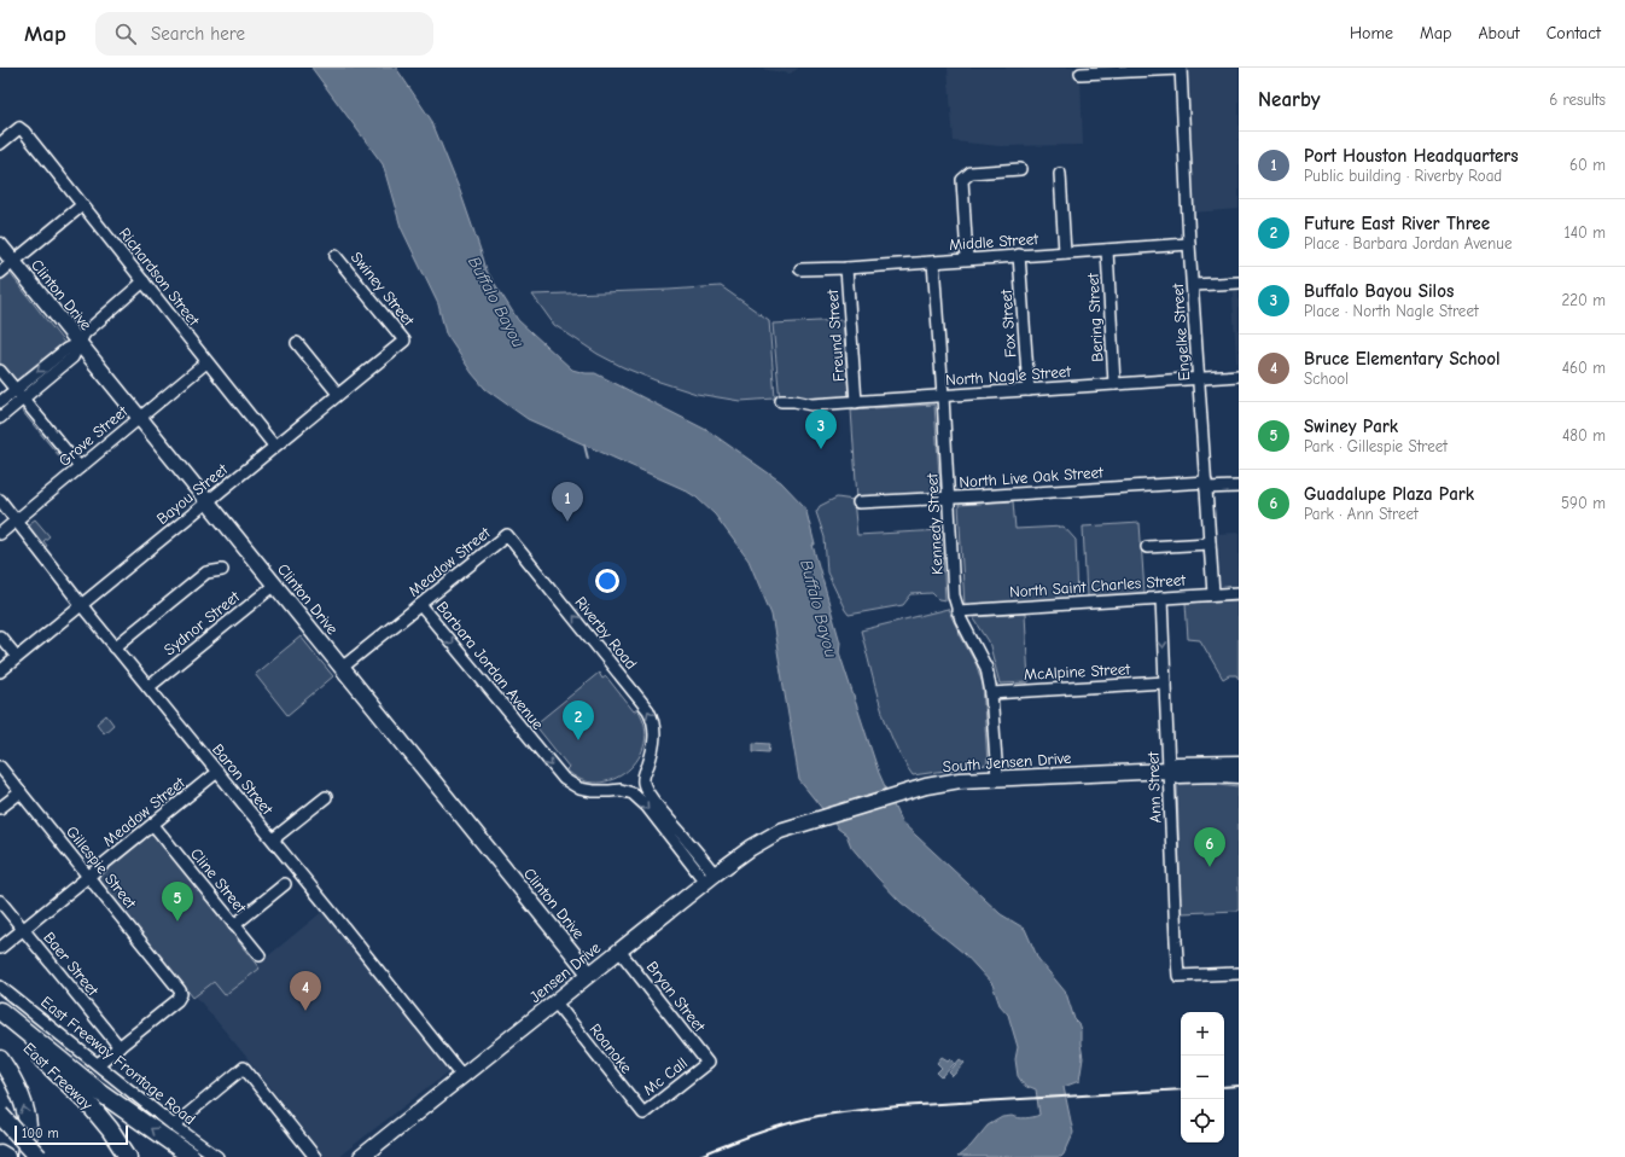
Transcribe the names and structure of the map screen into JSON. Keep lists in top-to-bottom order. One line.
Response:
{"streets":{"highway":["East Freeway"],"main road":["Clinton Drive","South Jensen Drive","Jensen Drive"],"street":["Middle Street","Richardson Street","Swiney Street","Bering Street","Fox Street","Engelke Street","Freund Street","North Nagle Street","Grove Street","North Live Oak Street","Bayou Street","Kennedy Street","Meadow Street","North Saint Charles Street","Sydnor Street","Riverby Road","Barbara Jordan Avenue","McAlpine Street","Baron Street","Ann Street","Gillespie Street","Cline Street","Baer Street","Bryan Street","Roanoke","East Freeway Frontage Road","Mc Call"]},"crossings":[["Middle Street","Bering Street"],["Middle Street","Fox Street"],["Middle Street","Engelke Street"],["Middle Street","Freund Street"],["Middle Street","Kennedy Street"],["Richardson Street","Grove Street"],["Richardson Street","Bayou Street"],["Swiney Street","Bayou Street"],["Clinton Drive","Grove Street"],["Clinton Drive","Bayou Street"],["Clinton Drive","Meadow Street"],["Clinton Drive","Sydnor Street"],["Clinton Drive","Jensen Drive"],["Bering Street","North Nagle Street"],["Fox Street","North Nagle Street"],["Engelke Street","North Nagle Street"],["Engelke Street","North Live Oak Street"],["Engelke Street","North Saint Charles Street"],["Freund Street","North Nagle Street"],["North Nagle Street","Kennedy Street"],["Grove Street","Baron Street"],["North Live Oak Street","Kennedy Street"],["Bayou Street","Baron Street"],["Kennedy Street","North Saint Charles Street"],["Kennedy Street","McAlpine Street"],["Kennedy Street","South Jensen Drive"],["Meadow Street","Riverby Road"],["Meadow Street","Barbara Jordan Avenue"],["Meadow Street","Baron Street"],["Meadow Street","Gillespie Street"],["Meadow Street","Cline Street"],["Meadow Street","Baer Street"],["North Saint Charles Street","Ann Street"],["Sydnor Street","Baron Street"],["Riverby Road","Barbara Jordan Avenue"],["Riverby Road","Jensen Drive"],["Barbara Jordan Avenue","Jensen Drive"],["McAlpine Street","Ann Street"],["South Jensen Drive","Ann Street"],["South Jensen Drive","Jensen Drive"],["Baron Street","Jensen Drive"],["Gillespie Street","Baer Street"],["Jensen Drive","Bryan Street"],["Jensen Drive","Roanoke"],["Bryan Street","Mc Call"],["Roanoke","Mc Call"]],"one_way":["Riverby Road","Barbara Jordan Avenue"],"water":["Buffalo Bayou"],"scale_bar":"100 m","page":{"header":"Map","search":"Search here","nav":["Home","Map","About","Contact"],"heading":["Nearby","6 results"],"list":[{"mark":"1","name":"Port Houston Headquarters","note":"Public building · Riverby Road","value":"60 m"},{"mark":"2","name":"Future East River Three","note":"Place · Barbara Jordan Avenue","value":"140 m"},{"mark":"3","name":"Buffalo Bayou Silos","note":"Place · North Nagle Street","value":"220 m"},{"mark":"4","name":"Bruce Elementary School","note":"School","value":"460 m"},{"mark":"5","name":"Swiney Park","note":"Park · Gillespie Street","value":"480 m"},{"mark":"6","name":"Guadalupe Plaza Park","note":"Park · Ann Street","value":"590 m"}],"pins":["3","1","2","6","5","4"],"map_buttons":["+","−"],"scale":"100 m"}}
